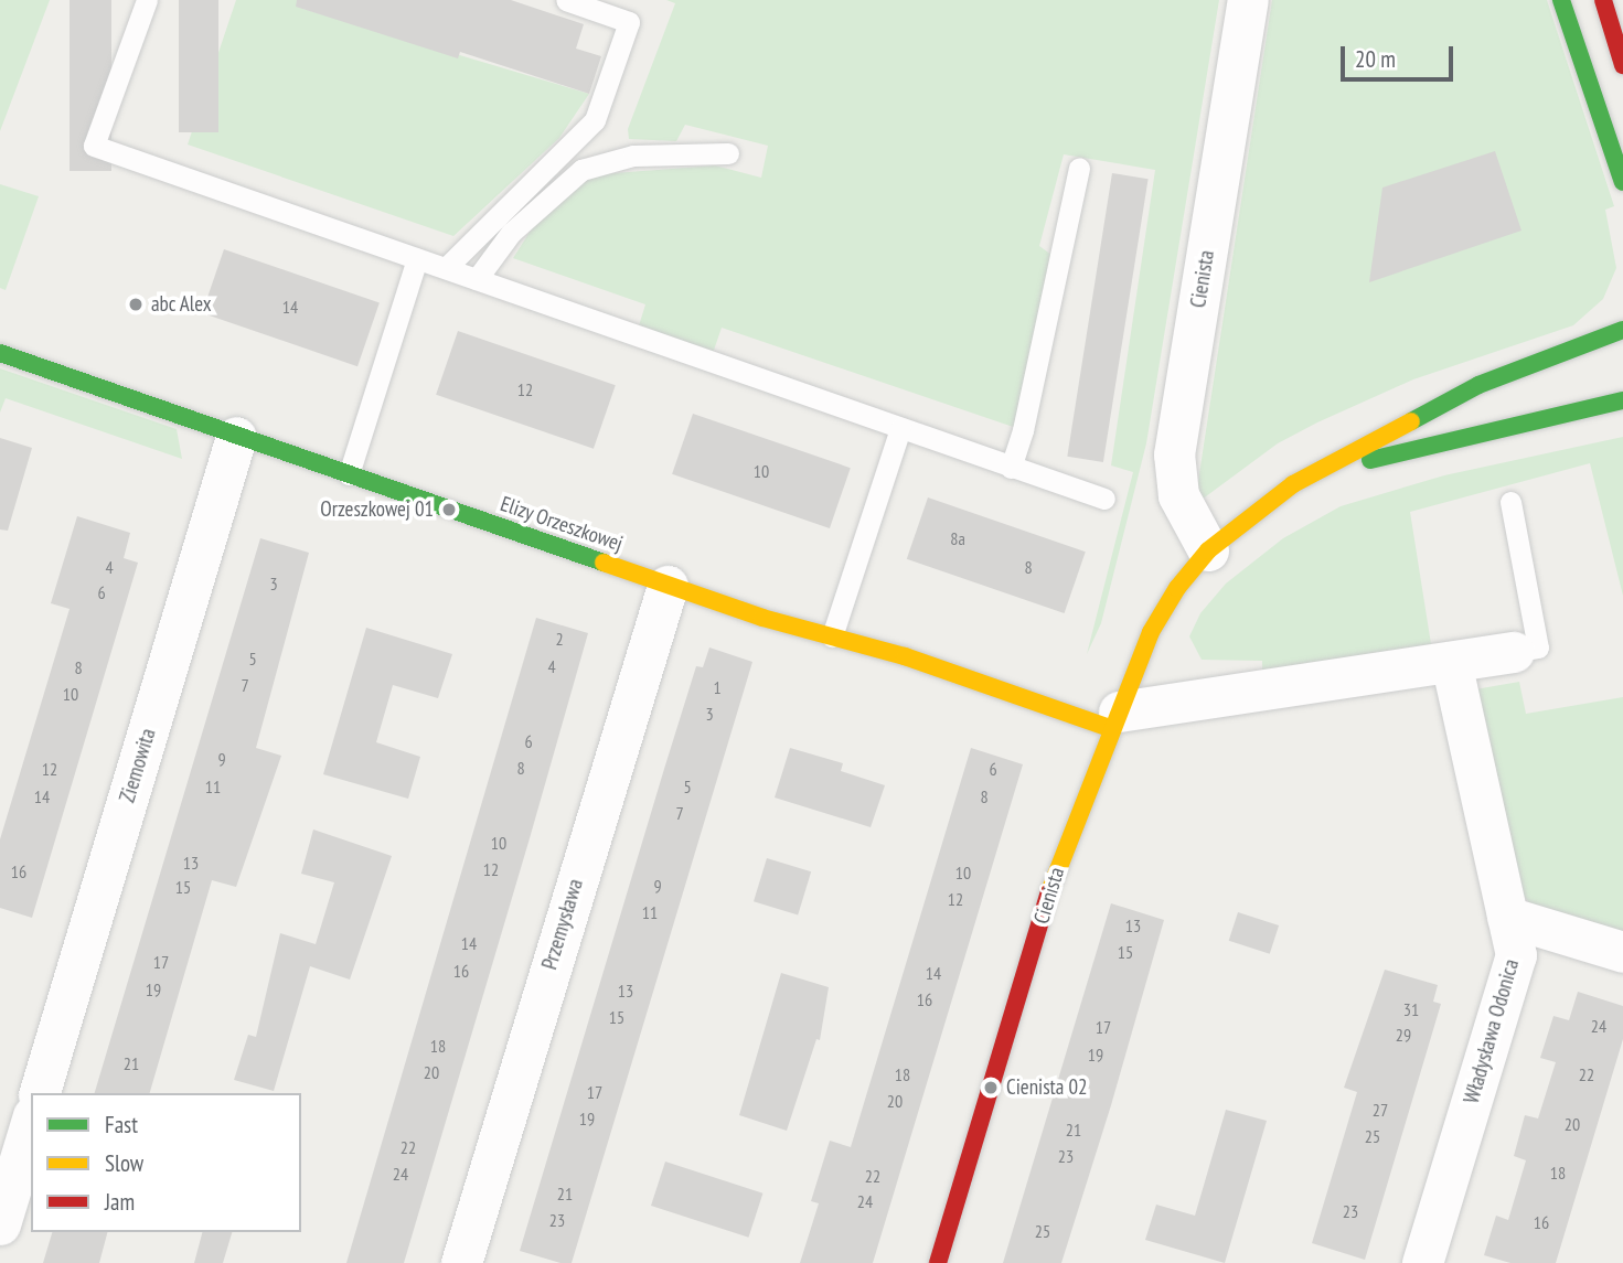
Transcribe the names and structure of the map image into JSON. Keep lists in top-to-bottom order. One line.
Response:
{"streets":{"street":["Cienista","Elizy Orzeszkowej","Ziemowita","Przemysława","Władysława Odonica"]},"crossings":[["Cienista","Elizy Orzeszkowej"],["Elizy Orzeszkowej","Ziemowita"],["Elizy Orzeszkowej","Przemysława"]],"places":["abc Alex","Orzeszkowej 01","Cienista 02"],"house_numbers":["14","12","10","8a","4","8","3","6","2","5","4","8","7","1","10","3","6","9","8","12","6","11","5","14","8","7","10","13","12","16","10","9","15","12","11","13","14","15","17","16","14","19","13","16","31","15","24","17","29","18","19","21","20","18","22","17","20","27","19","20","21","25","22","23","18","24","22","21","24","23","23","16","25"],"legend":["Fast","Slow","Jam"],"scale_bar":"20 m"}
